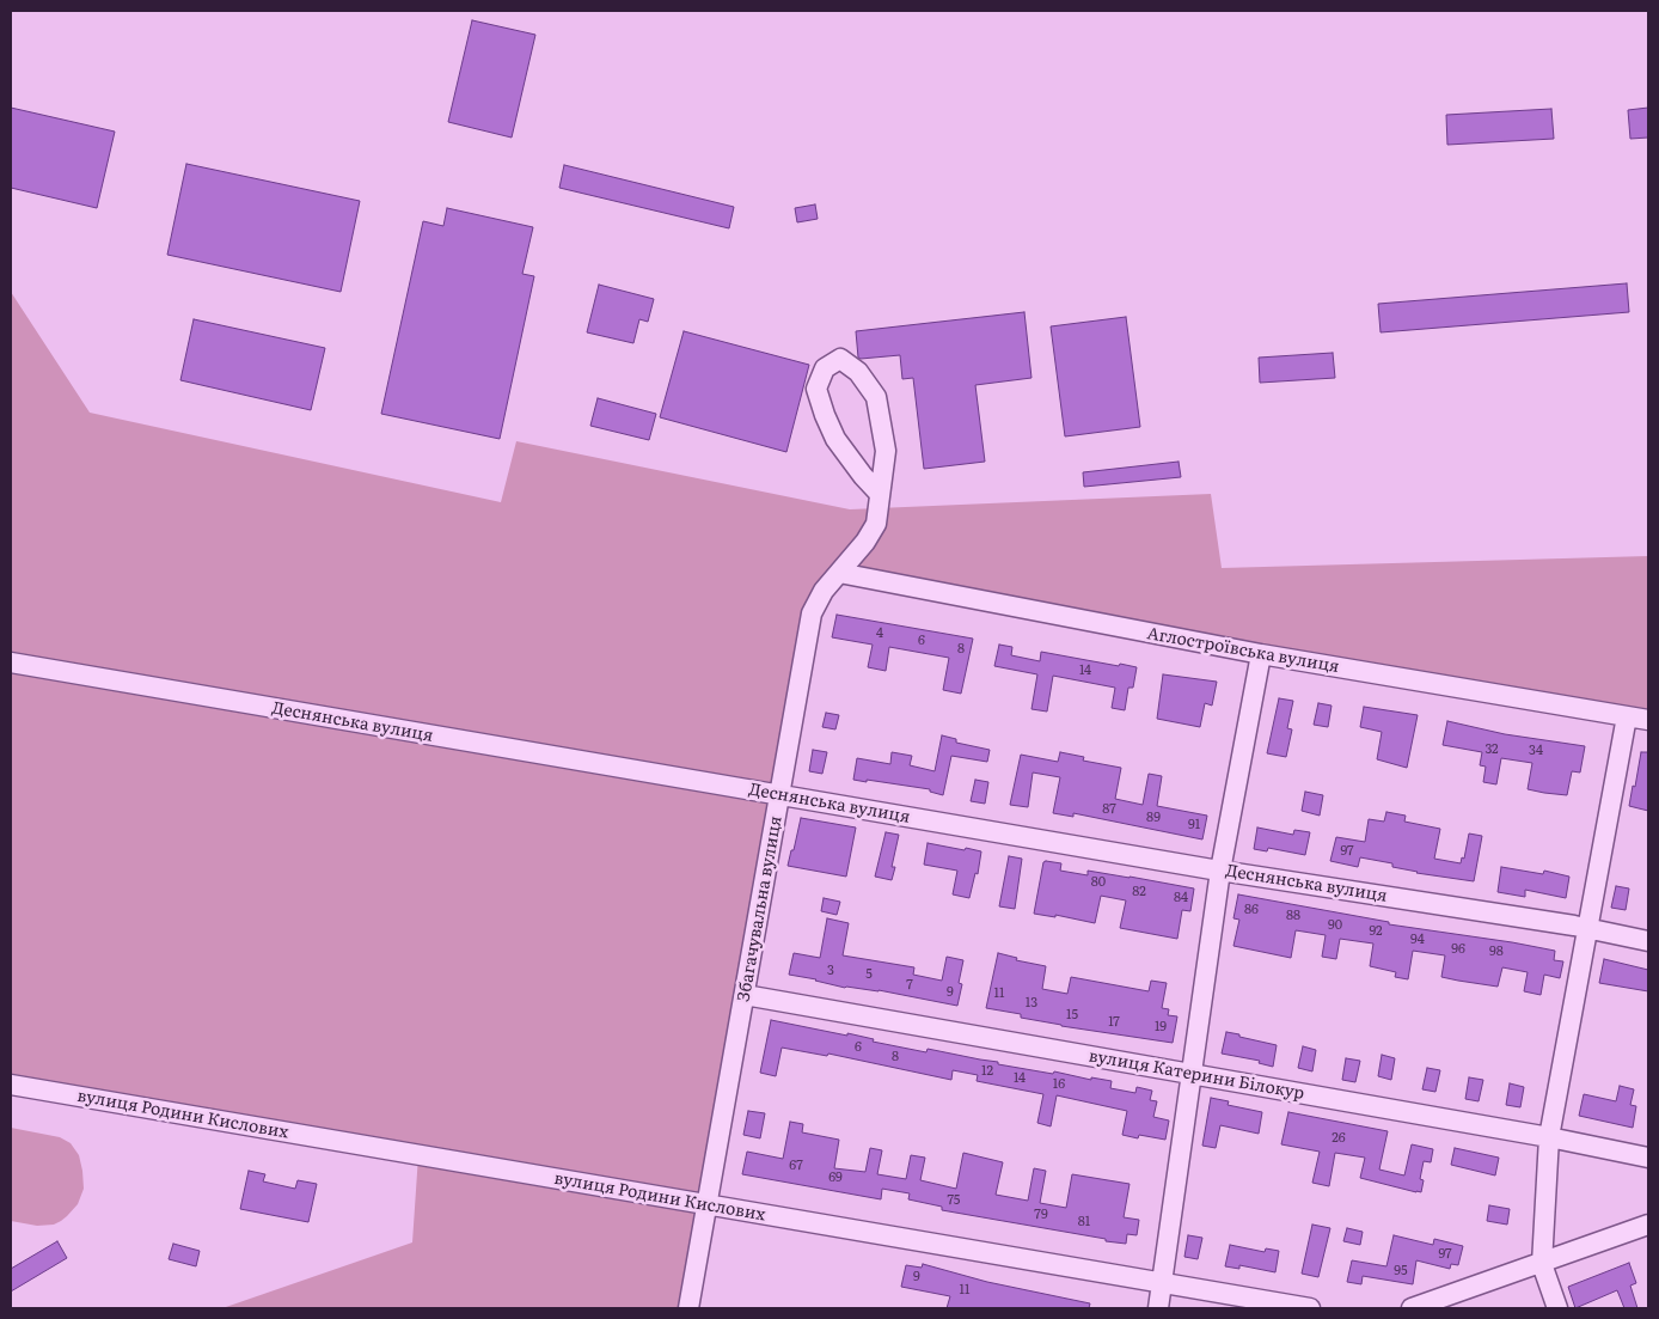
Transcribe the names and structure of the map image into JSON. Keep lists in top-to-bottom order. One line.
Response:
{"streets":{"street":["Аглостроївська вулиця","Деснянська вулиця","Збагачувальна вулиця","вулиця Катерини Білокур","вулиця Родини Кислових"]},"crossings":[["Аглостроївська вулиця","Збагачувальна вулиця"],["Деснянська вулиця","Збагачувальна вулиця"],["Збагачувальна вулиця","вулиця Катерини Білокур"],["Збагачувальна вулиця","вулиця Родини Кислових"]],"house_numbers":["4","6","8","14","32","34","87","89","91","97","80","82","84","86","88","90","92","94","96","98","3","5","7","9","11","13","15","17","19","6","8","12","14","16","26","67","69","75","79","81","97","95","9","11"]}
